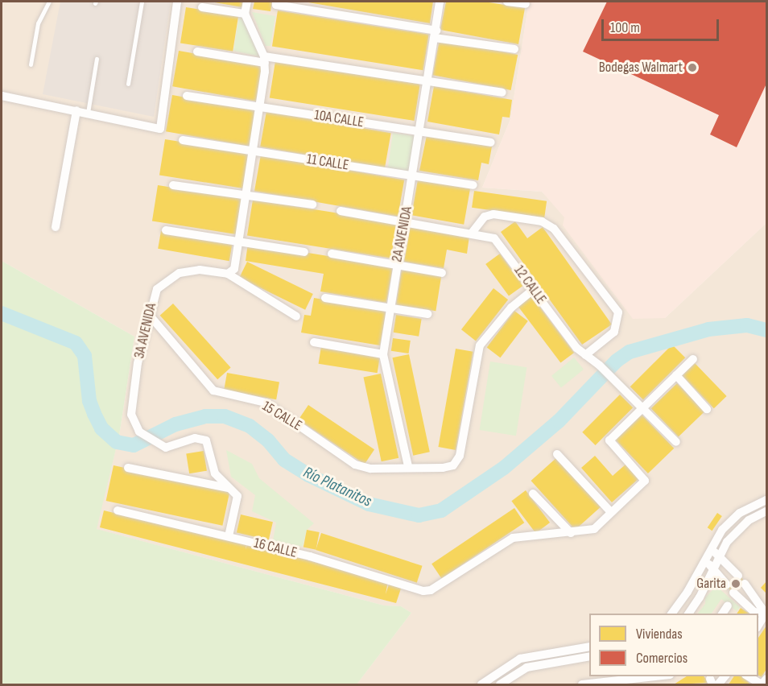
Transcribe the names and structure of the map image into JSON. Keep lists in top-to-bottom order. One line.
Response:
{"streets":{"street":["10A CALLE","11 CALLE","2A AVENIDA","12 CALLE","3A AVENIDA","15 CALLE","16 CALLE"]},"crossings":[["10A CALLE","2A AVENIDA"],["11 CALLE","2A AVENIDA"],["2A AVENIDA","12 CALLE"],["2A AVENIDA","15 CALLE"],["12 CALLE","15 CALLE"],["3A AVENIDA","15 CALLE"]],"water":["Río Platanitos"],"places":["Bodegas Walmart","Garita"],"legend":["Viviendas","Comercios"],"scale_bar":"100 m"}
